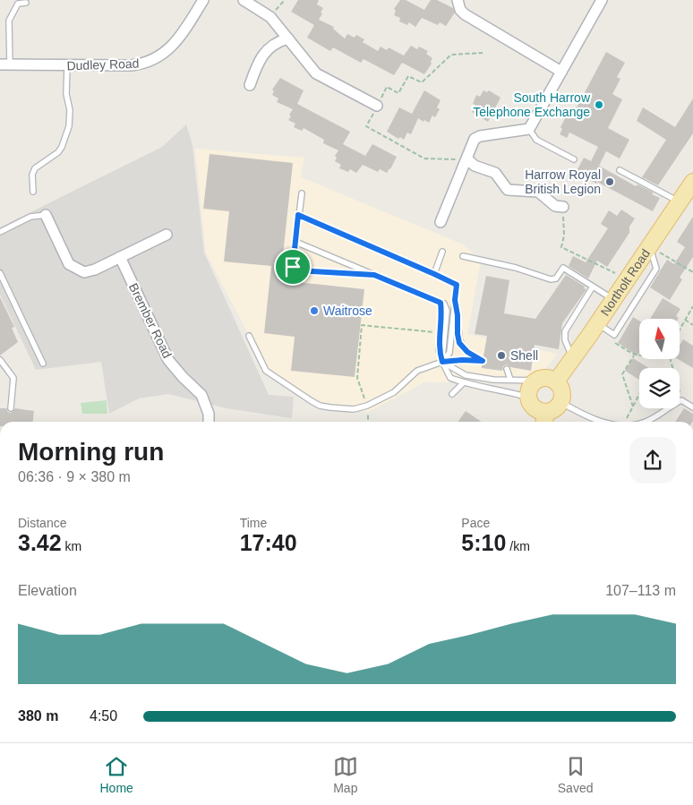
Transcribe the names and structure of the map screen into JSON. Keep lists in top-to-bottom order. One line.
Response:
{"streets":{"main road":["Northolt Road"],"street":["Dudley Road","Brember Road"]},"places":["South Harrow Telephone Exchange","Harrow Royal British Legion","Waitrose","Shell"],"north":"top","page":{"heading":["Morning run","06:36 · 9 × 380 m"],"stats":[["Distance","3.42 km"],["Time","17:40"],["Pace","5:10 /km"]],"chart":["Elevation","107–113 m"],"list":[{"name":"380 m","note":"4:50"}],"tabs":["Home","Map","Saved"]}}
